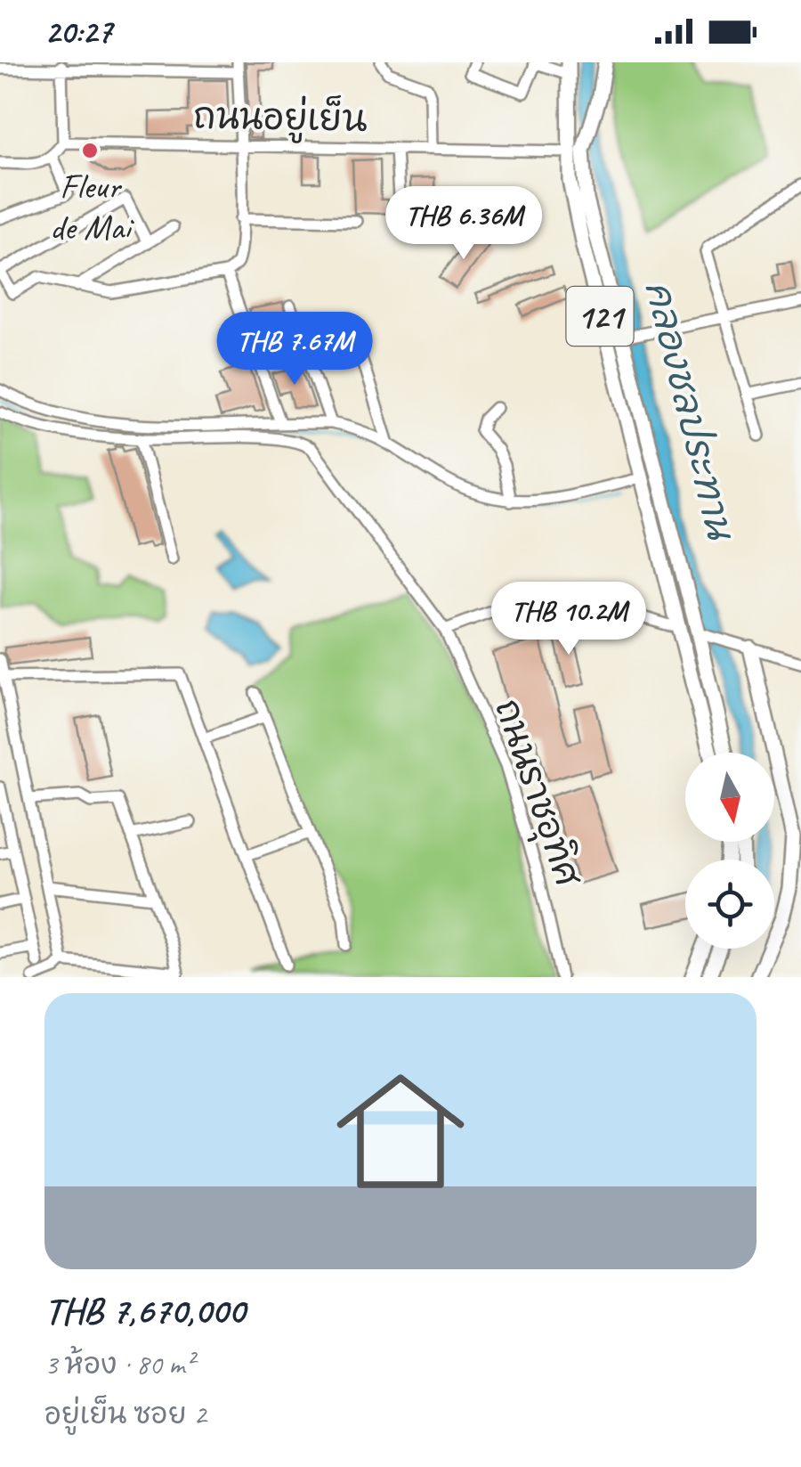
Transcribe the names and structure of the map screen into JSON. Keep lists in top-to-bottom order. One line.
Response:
{"streets":{"main road":["121"],"street":["ถนนอยู่เย็น","ถนนราชอุทิศ"]},"crossings":[["ถนนอยู่เย็น","121"]],"water":["คลองชลประทาน"],"places":["Fleur de Mai"],"north":"bottom","page":{"status":"20:27","price":["THB 6.36M","THB 7.67M","THB 10.2M"],"list":[{"name":"THB 7,670,000","note":"3 ห้อง · 80 m² · อยู่เย็น ซอย 2"}]}}
